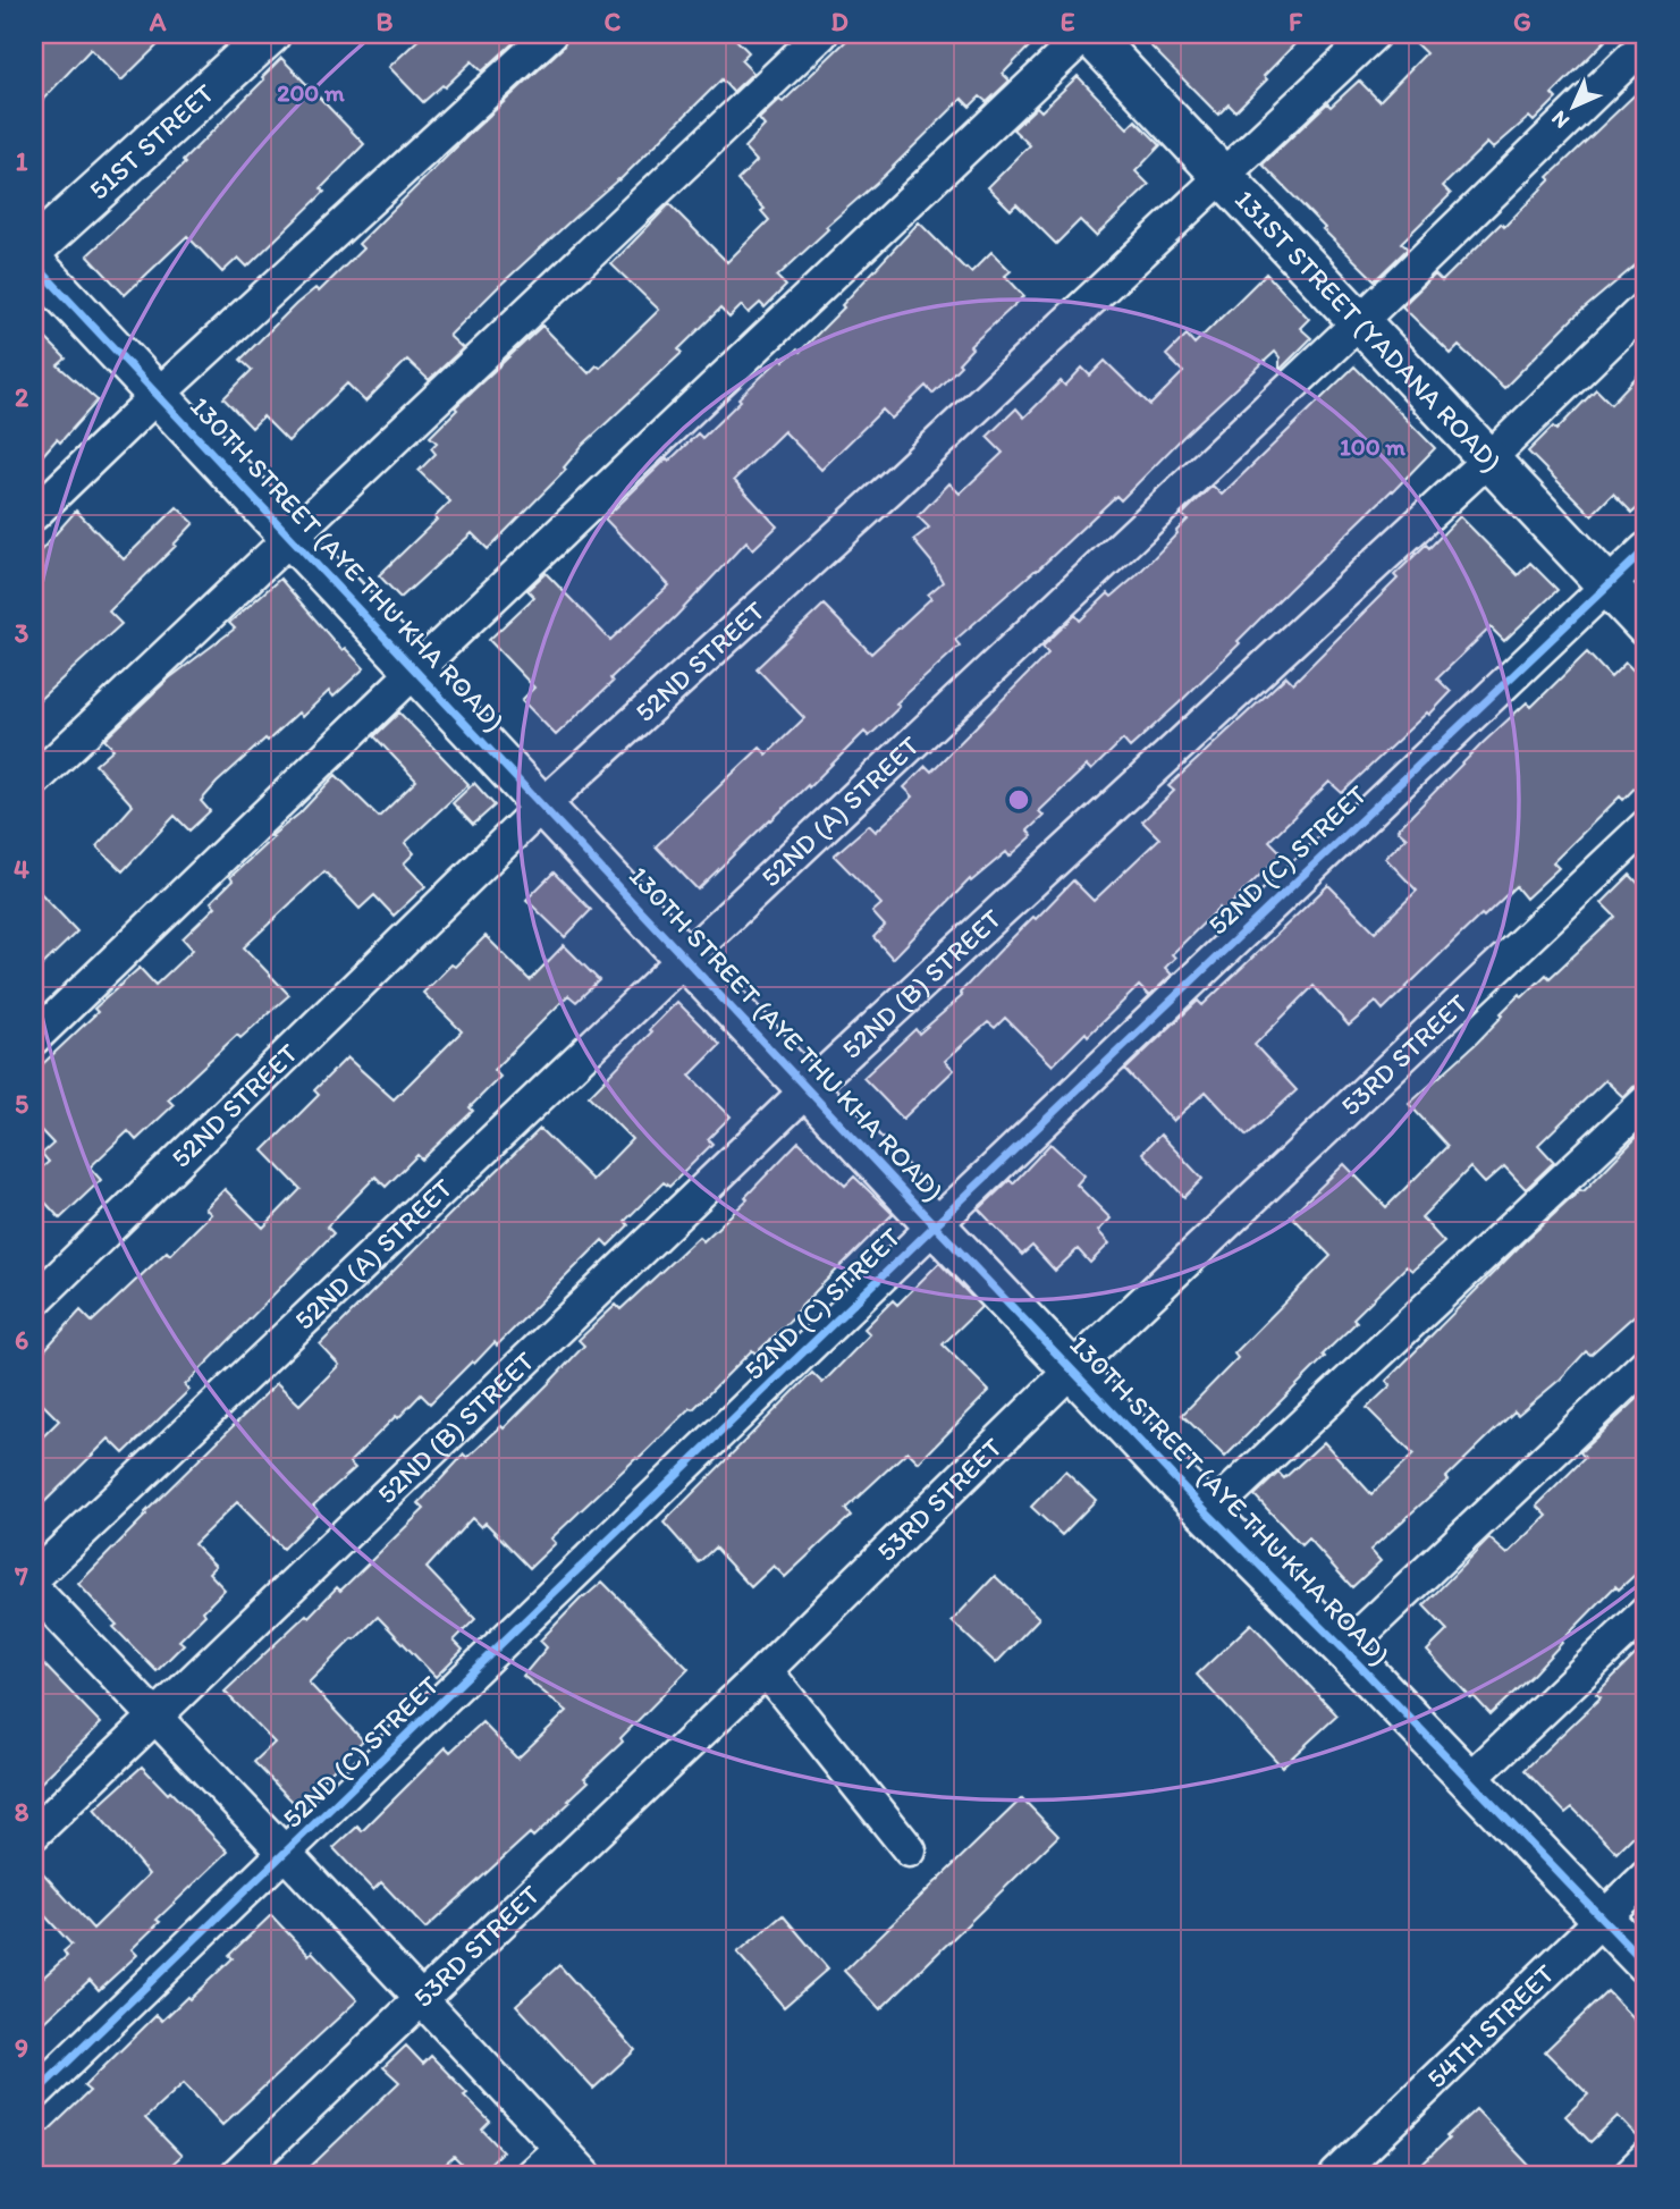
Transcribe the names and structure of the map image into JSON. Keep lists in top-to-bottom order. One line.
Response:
{"streets":{"street":["51ST STREET","131ST STREET (YADANA ROAD)","130TH STREET (AYE THU KHA ROAD)","52ND STREET","52ND (A) STREET","52ND (C) STREET","52ND (B) STREET","53RD STREET","54TH STREET"]},"crossings":[["51ST STREET","130TH STREET (AYE THU KHA ROAD)"],["131ST STREET (YADANA ROAD)","52ND STREET"],["131ST STREET (YADANA ROAD)","52ND (A) STREET"],["131ST STREET (YADANA ROAD)","52ND (C) STREET"],["131ST STREET (YADANA ROAD)","52ND (B) STREET"],["130TH STREET (AYE THU KHA ROAD)","52ND STREET"],["130TH STREET (AYE THU KHA ROAD)","52ND (A) STREET"],["130TH STREET (AYE THU KHA ROAD)","52ND (C) STREET"],["130TH STREET (AYE THU KHA ROAD)","52ND (B) STREET"],["130TH STREET (AYE THU KHA ROAD)","53RD STREET"],["130TH STREET (AYE THU KHA ROAD)","54TH STREET"]],"north":"bottom left","grid":{"columns":["A","B","C","D","E","F","G"],"rows":["1","2","3","4","5","6","7","8","9"]},"rings":["200 m","100 m"]}
